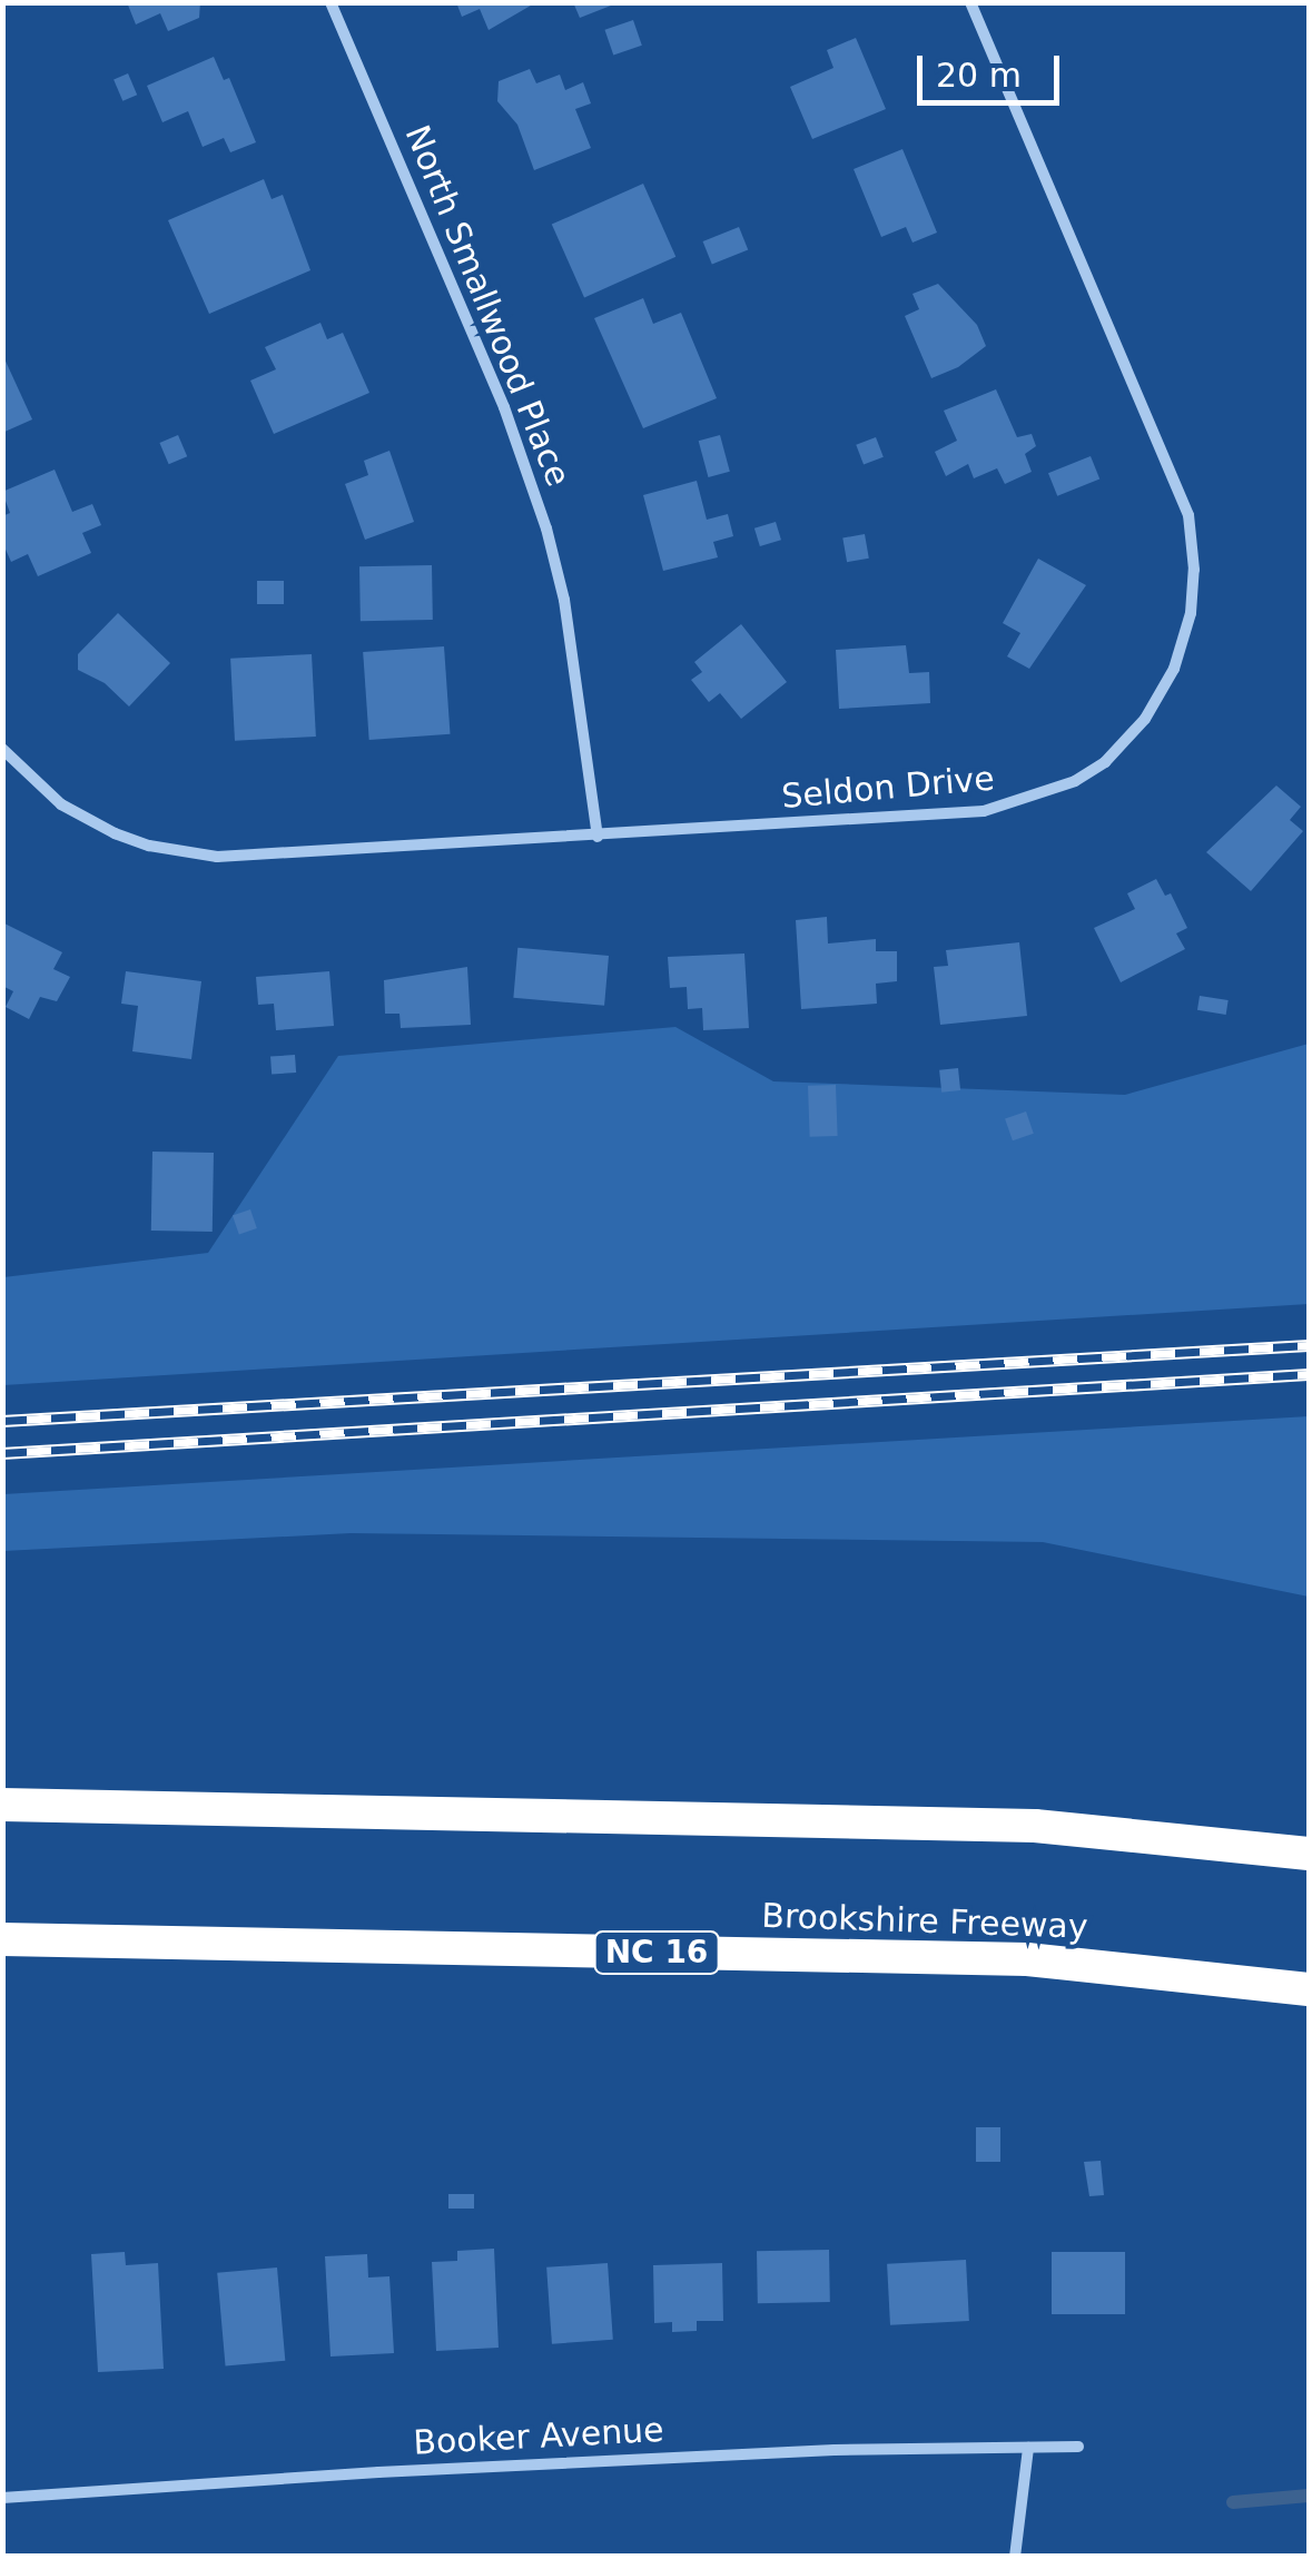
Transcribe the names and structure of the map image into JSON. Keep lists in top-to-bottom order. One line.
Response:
{"streets":{"highway":["Brookshire Freeway","NC 16"],"street":["North Smallwood Place","Seldon Drive","Booker Avenue"]},"crossings":[["North Smallwood Place","Seldon Drive"]],"scale_bar":"20 m"}
